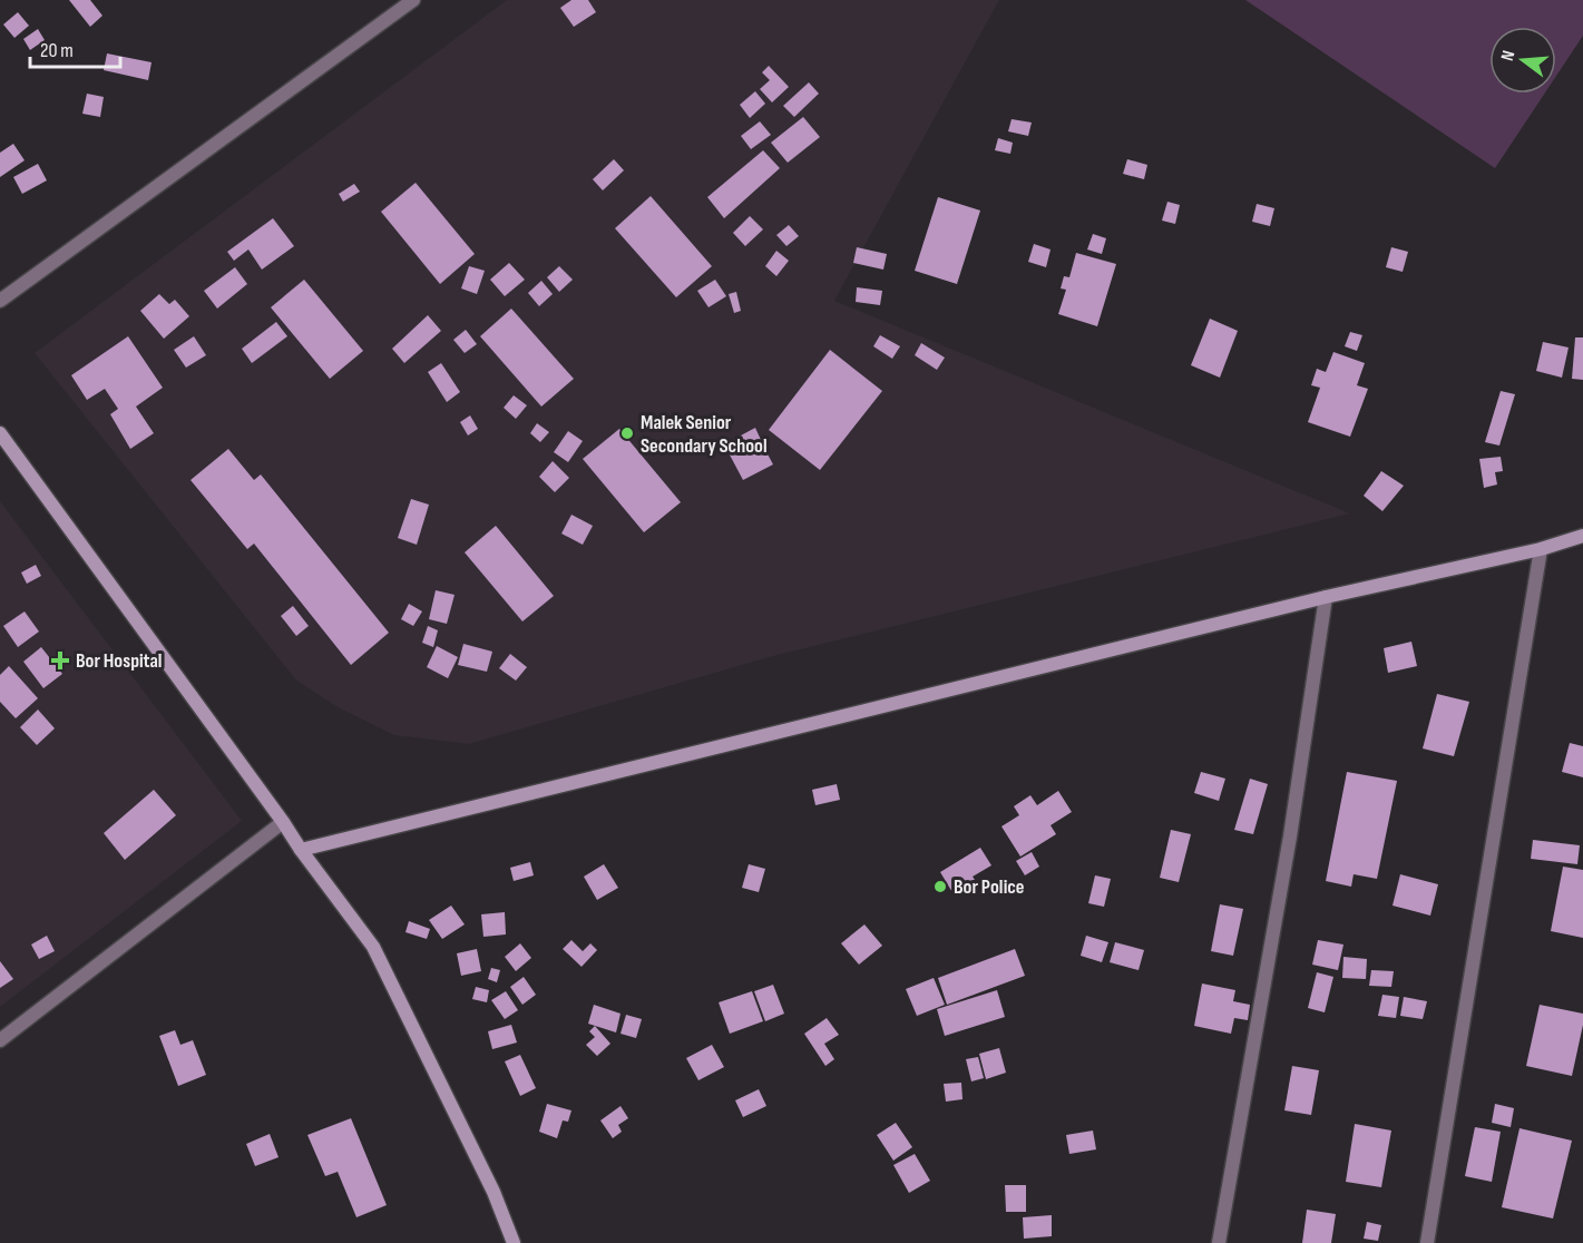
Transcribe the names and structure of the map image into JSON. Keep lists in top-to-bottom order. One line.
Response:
{"places":{"other":["Malek Senior Secondary School","Bor Police"],"health":["Bor Hospital"]},"scale_bar":"20 m","north":"left"}
